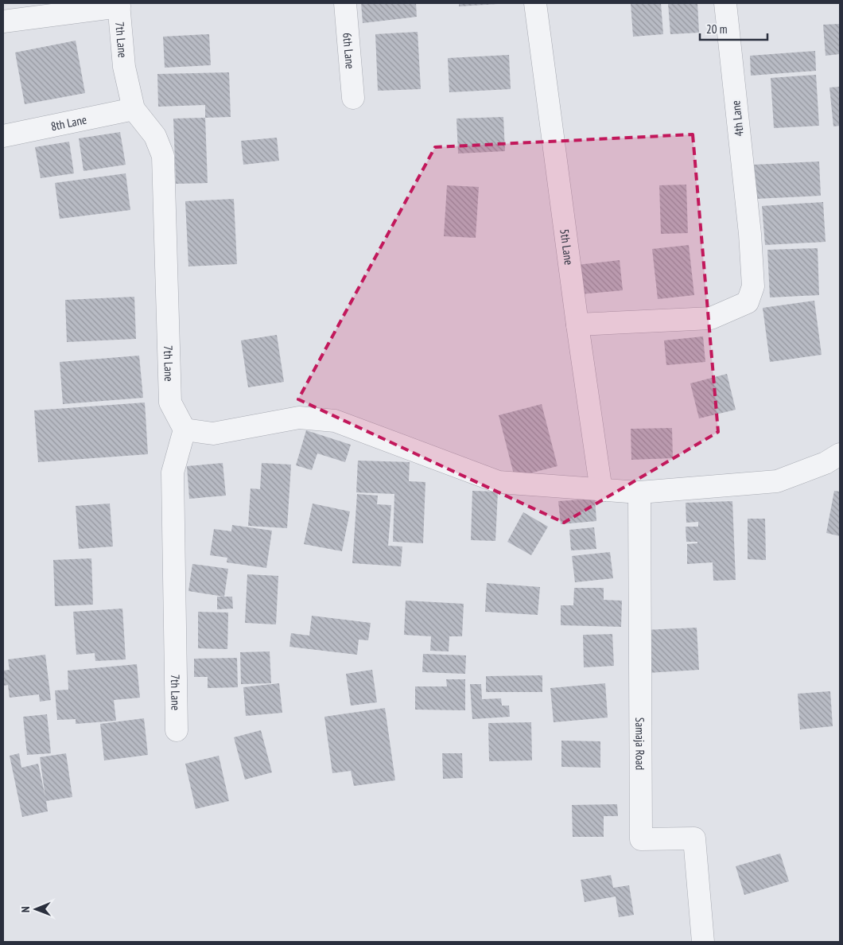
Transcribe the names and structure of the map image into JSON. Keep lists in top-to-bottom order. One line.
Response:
{"streets":{"street":["7th Lane","6th Lane","4th Lane","8th Lane","5th Lane","Samaja Road"]},"crossings":[["7th Lane","8th Lane"],["4th Lane","5th Lane"]],"scale_bar":"20 m","north":"left"}
